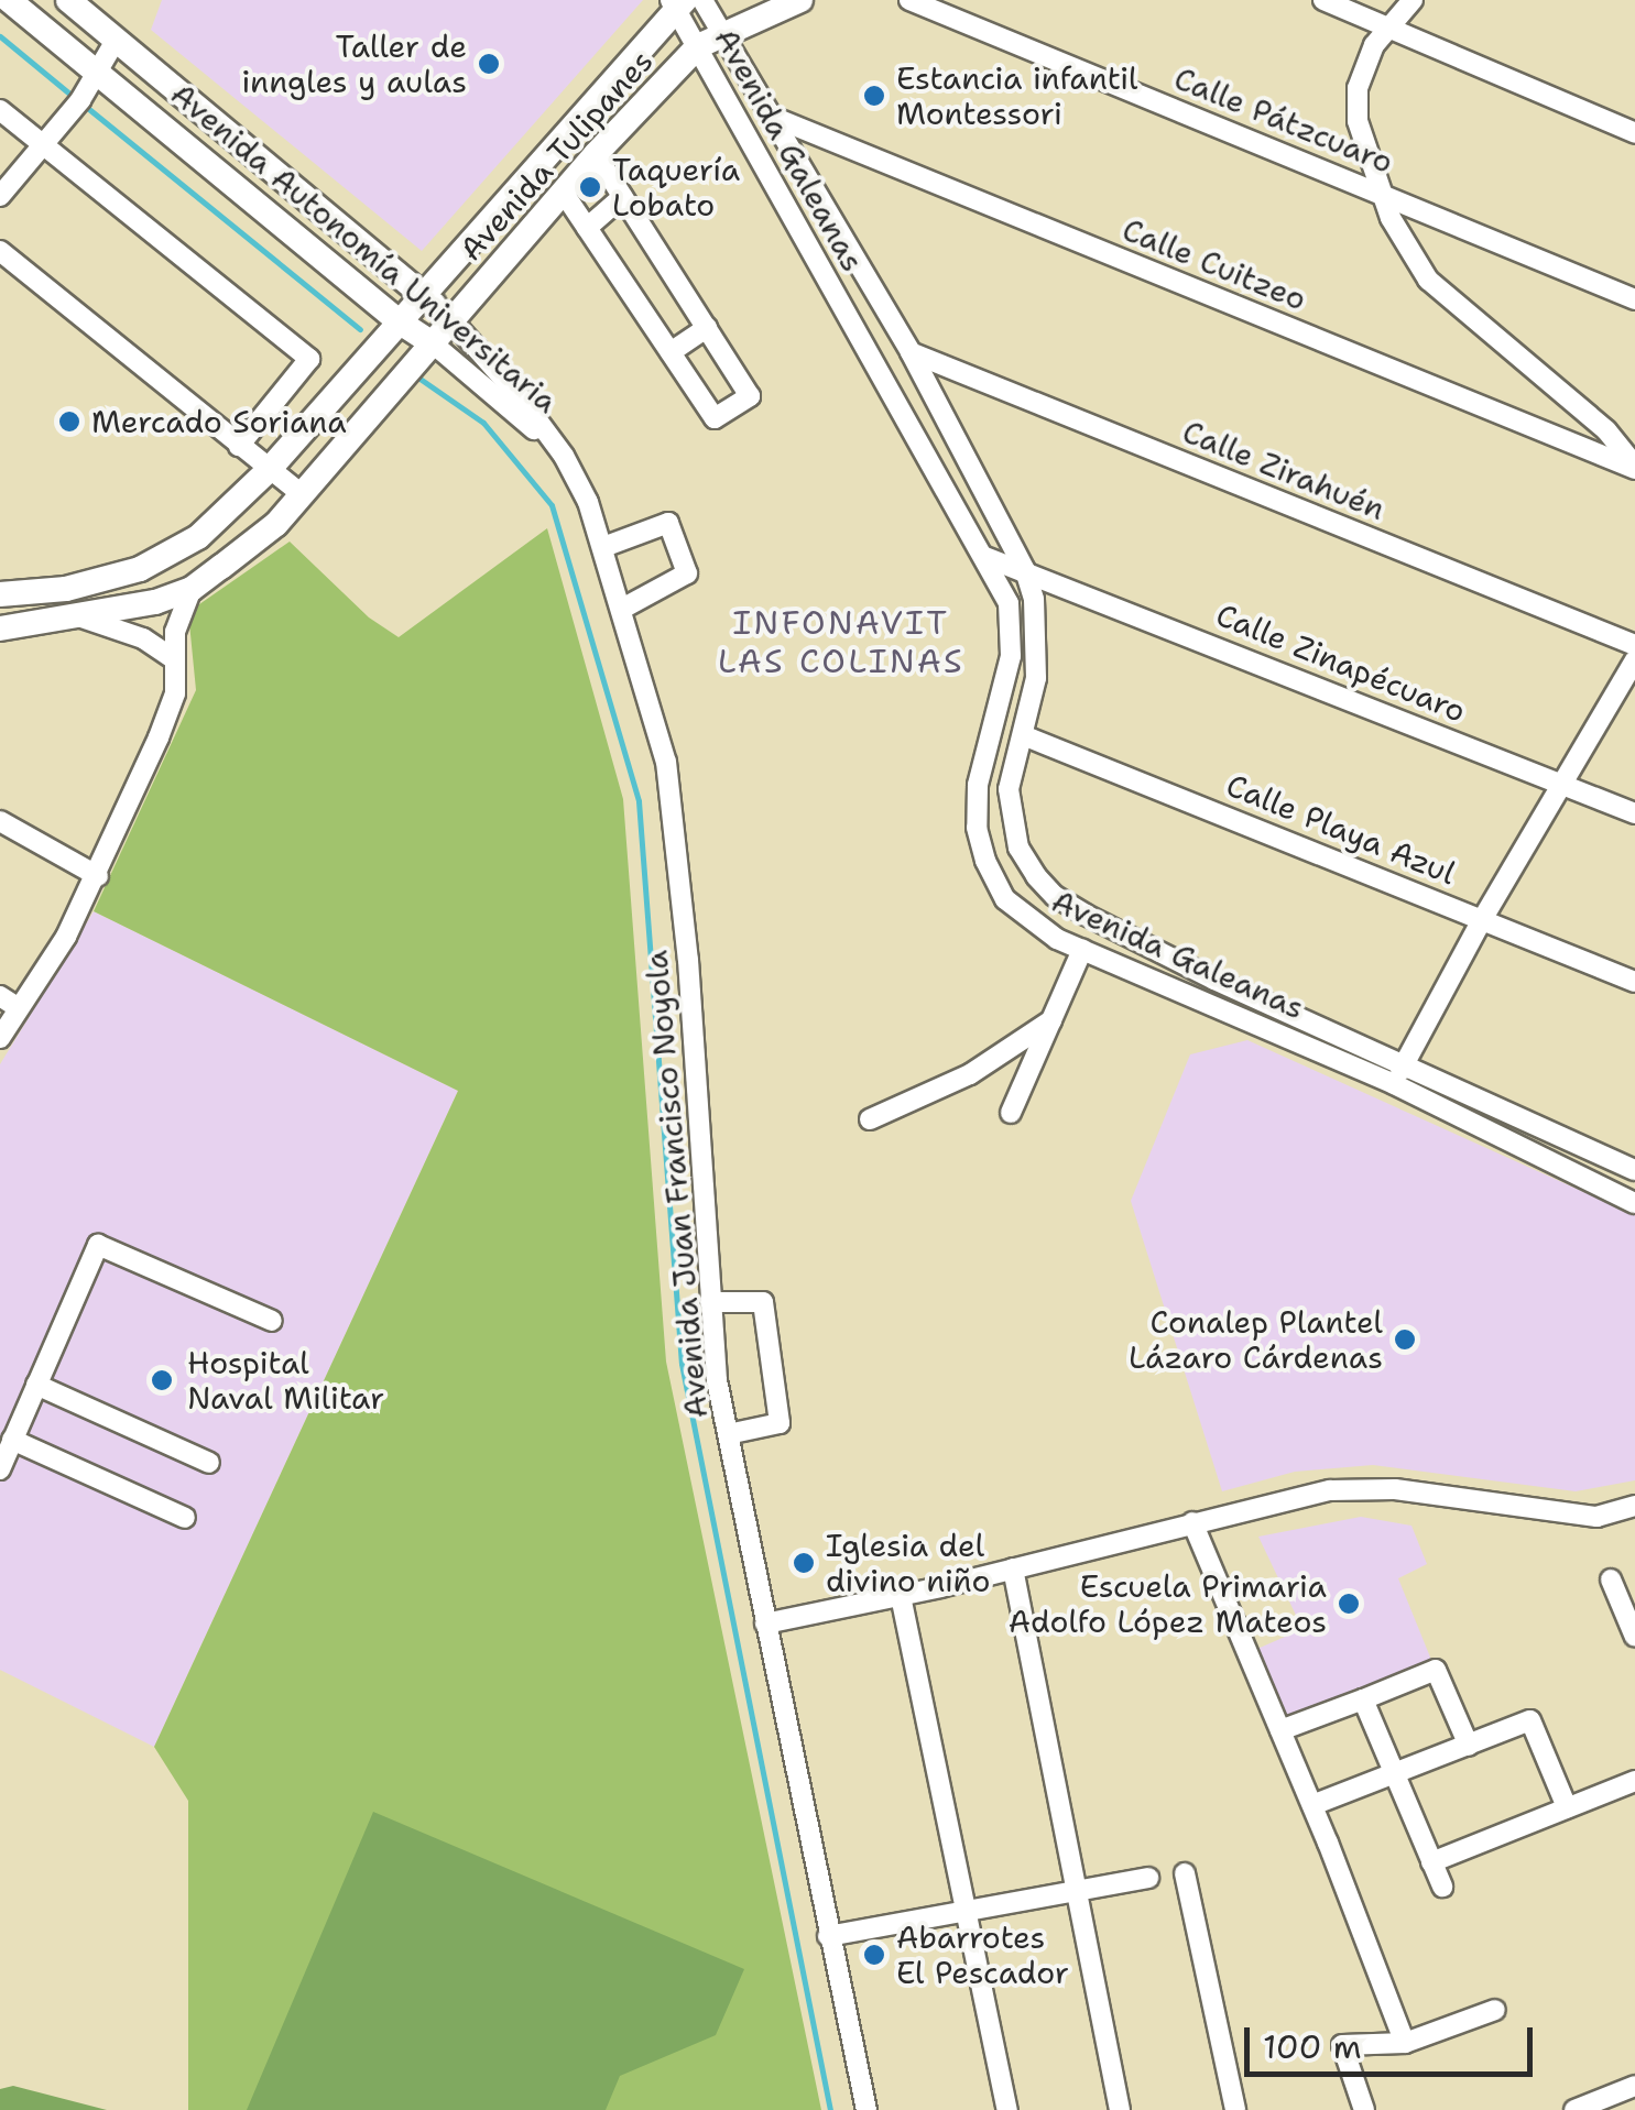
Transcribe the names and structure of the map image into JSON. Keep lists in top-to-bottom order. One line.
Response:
{"streets":{"main road":["Avenida Tulipanes","Avenida Autonomía Universitaria"],"street":["Calle Pátzcuaro","Avenida Galeanas","Calle Cuitzeo","Calle Zirahuén","Calle Zinapécuaro","Calle Playa Azul","Avenida Juan Francisco Noyola"]},"crossings":[["Avenida Galeanas","Avenida Tulipanes"],["Avenida Galeanas","Calle Cuitzeo"],["Avenida Galeanas","Calle Zirahuén"],["Avenida Galeanas","Calle Zinapécuaro"],["Avenida Galeanas","Calle Playa Azul"],["Avenida Tulipanes","Avenida Autonomía Universitaria"],["Avenida Autonomía Universitaria","Avenida Juan Francisco Noyola"]],"districts":["INFONAVIT LAS COLINAS"],"places":["Taller de inngles y aulas","Estancia infantil Montessori","Taquería Lobato","Mercado Soriana","Conalep Plantel Lázaro Cárdenas","Hospital Naval Militar","Iglesia del divino niño","Escuela Primaria Adolfo López Mateos","Abarrotes El Pescador"],"scale_bar":"100 m"}
